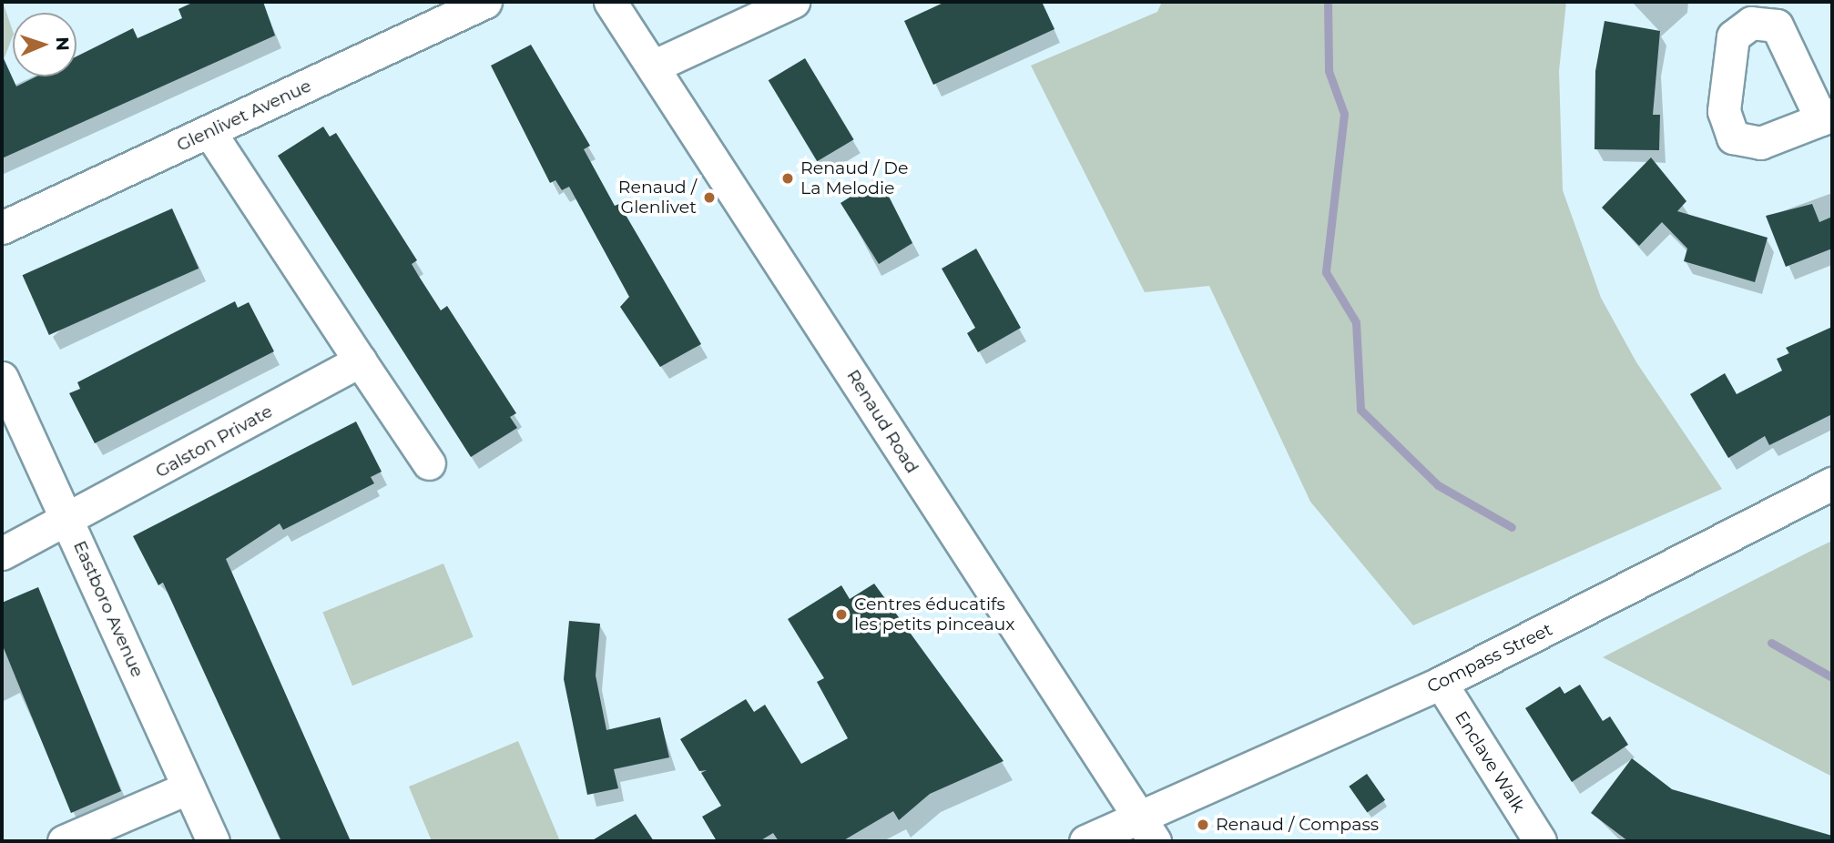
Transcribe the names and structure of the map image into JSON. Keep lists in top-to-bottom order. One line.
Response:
{"streets":{"street":["Glenlivet Avenue","Renaud Road","Galston Private","Eastboro Avenue","Compass Street","Enclave Walk"]},"crossings":[["Renaud Road","Compass Street"],["Galston Private","Eastboro Avenue"],["Compass Street","Enclave Walk"]],"places":["Renaud / De La Melodie","Renaud / Glenlivet","Centres éducatifs les petits pinceaux","Renaud / Compass"],"north":"right"}
